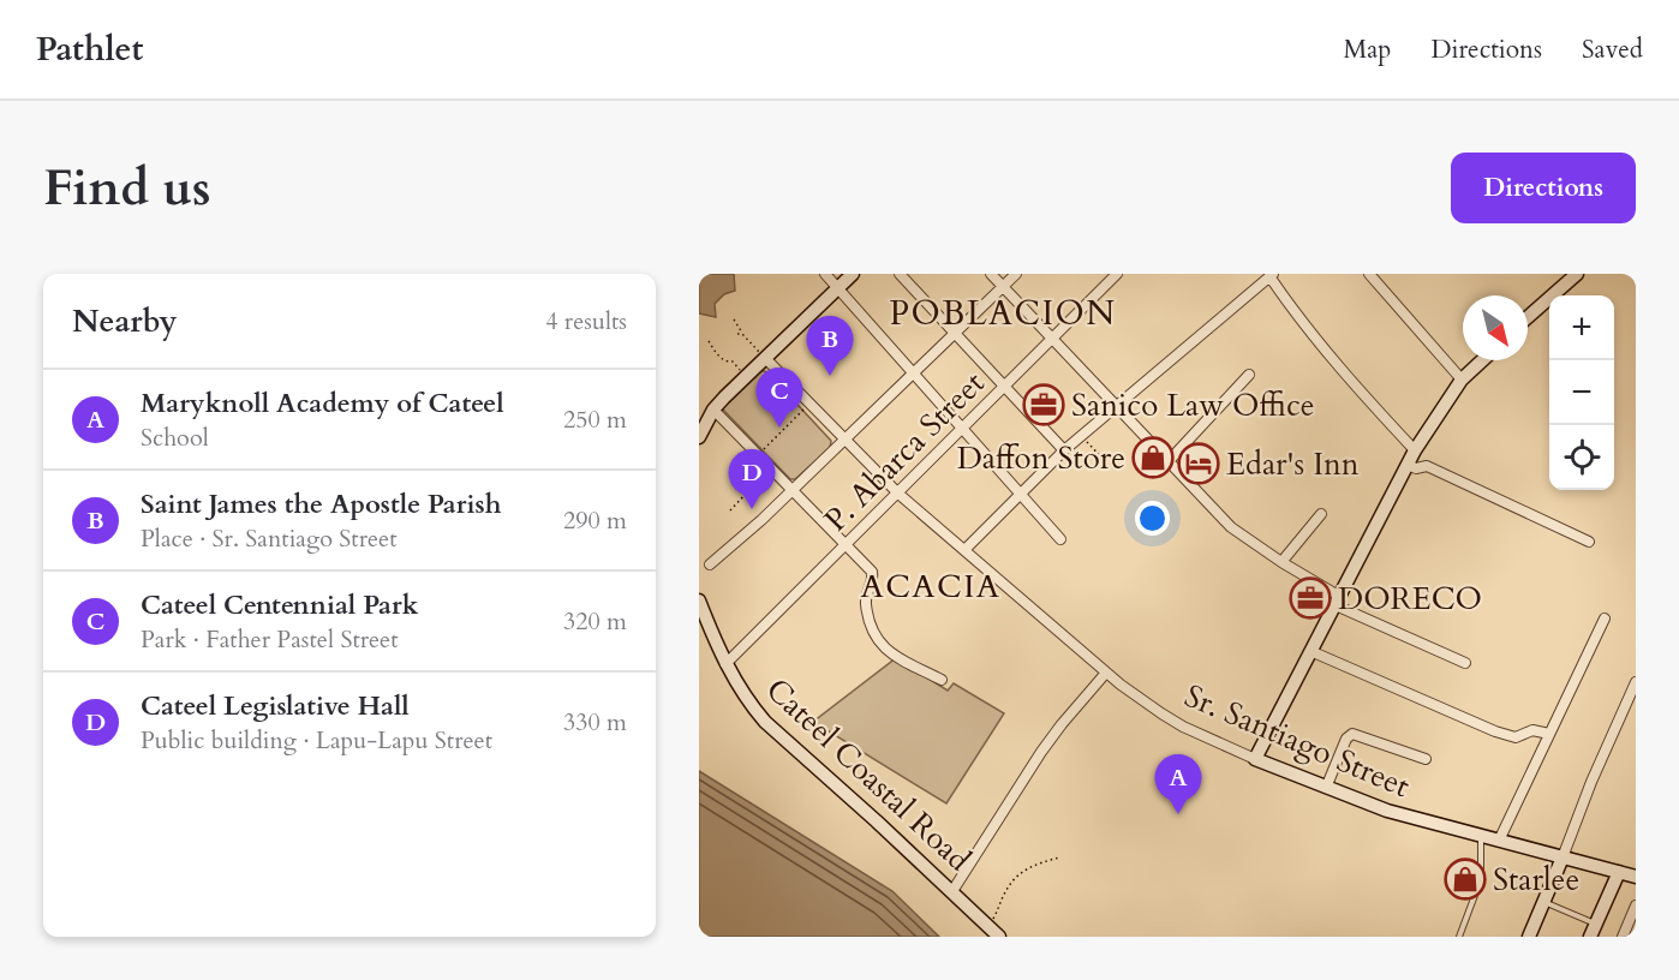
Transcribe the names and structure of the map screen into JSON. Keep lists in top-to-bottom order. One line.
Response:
{"streets":{"street":["P. Abarca Street","Sr. Santiago Street","Cateel Coastal Road"]},"crossings":[["P. Abarca Street","Sr. Santiago Street"],["P. Abarca Street","Cateel Coastal Road"]],"districts":["POBLACION","ACACIA"],"places":{"office":["Sanico Law Office","DORECO"],"shop":["Daffon Store","Starlee"],"hotel":["Edar's Inn"]},"north":"bottom right","page":{"header":"Pathlet","nav":["Map","Directions","Saved"],"buttons":"Directions","title":"Find us","heading":["Nearby","4 results"],"map_buttons":["+","−"],"pins":["B","C","D","A"],"list":[{"mark":"A","name":"Maryknoll Academy of Cateel","note":"School","value":"250 m"},{"mark":"B","name":"Saint James the Apostle Parish","note":"Place · Sr. Santiago Street","value":"290 m"},{"mark":"C","name":"Cateel Centennial Park","note":"Park · Father Pastel Street","value":"320 m"},{"mark":"D","name":"Cateel Legislative Hall","note":"Public building · Lapu-Lapu Street","value":"330 m"}]}}
